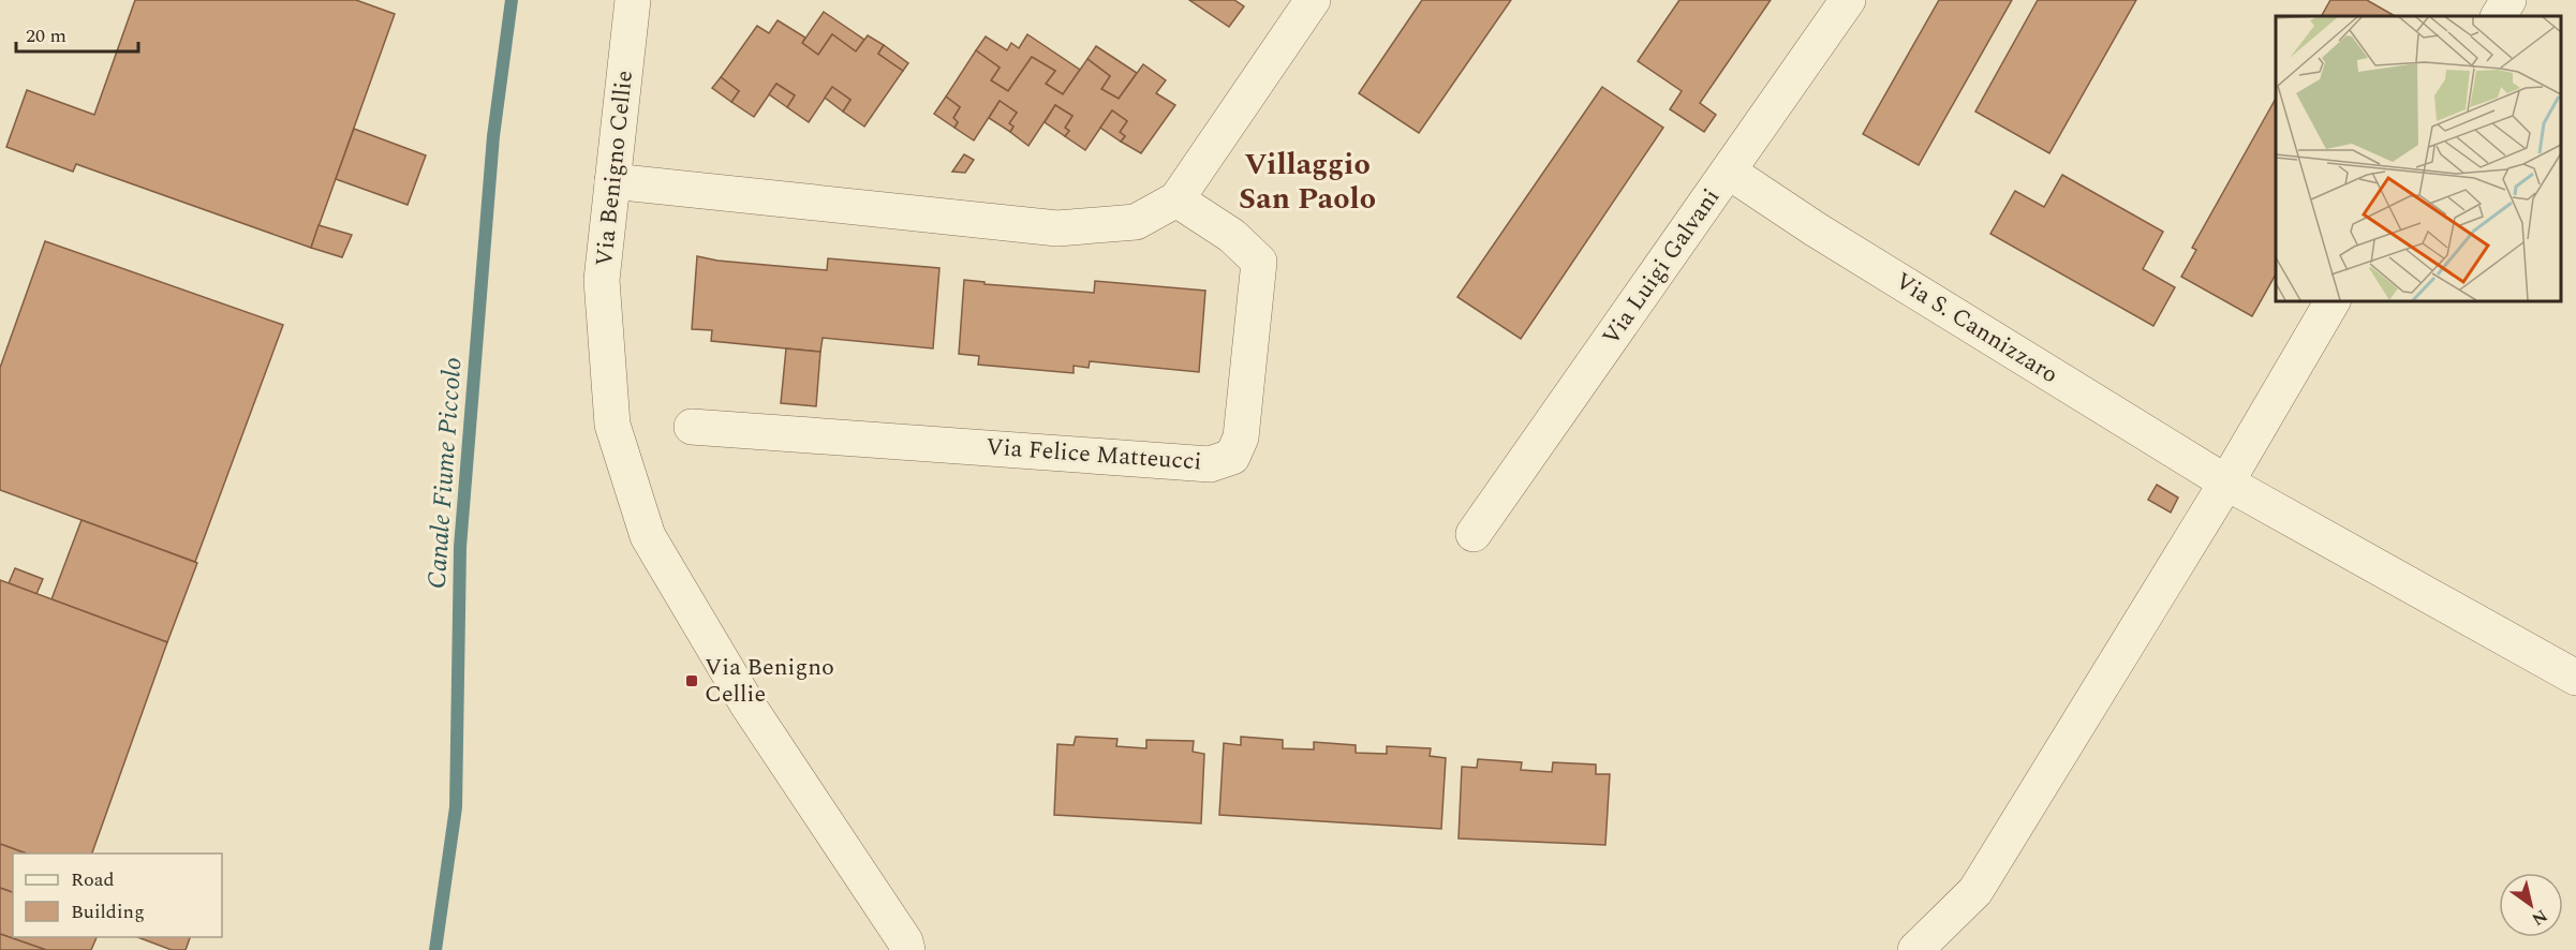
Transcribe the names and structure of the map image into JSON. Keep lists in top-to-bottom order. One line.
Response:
{"streets":{"street":["Via Benigno Cellie","Via Luigi Galvani","Via S. Cannizzaro","Via Felice Matteucci"]},"crossings":[["Via Luigi Galvani","Via S. Cannizzaro"]],"districts":["Villaggio San Paolo"],"water":["Canale Fiume Piccolo"],"places":{"transit":["Via Benigno Cellie"]},"legend":["Road","Building"],"scale_bar":"20 m","north":"bottom right"}
